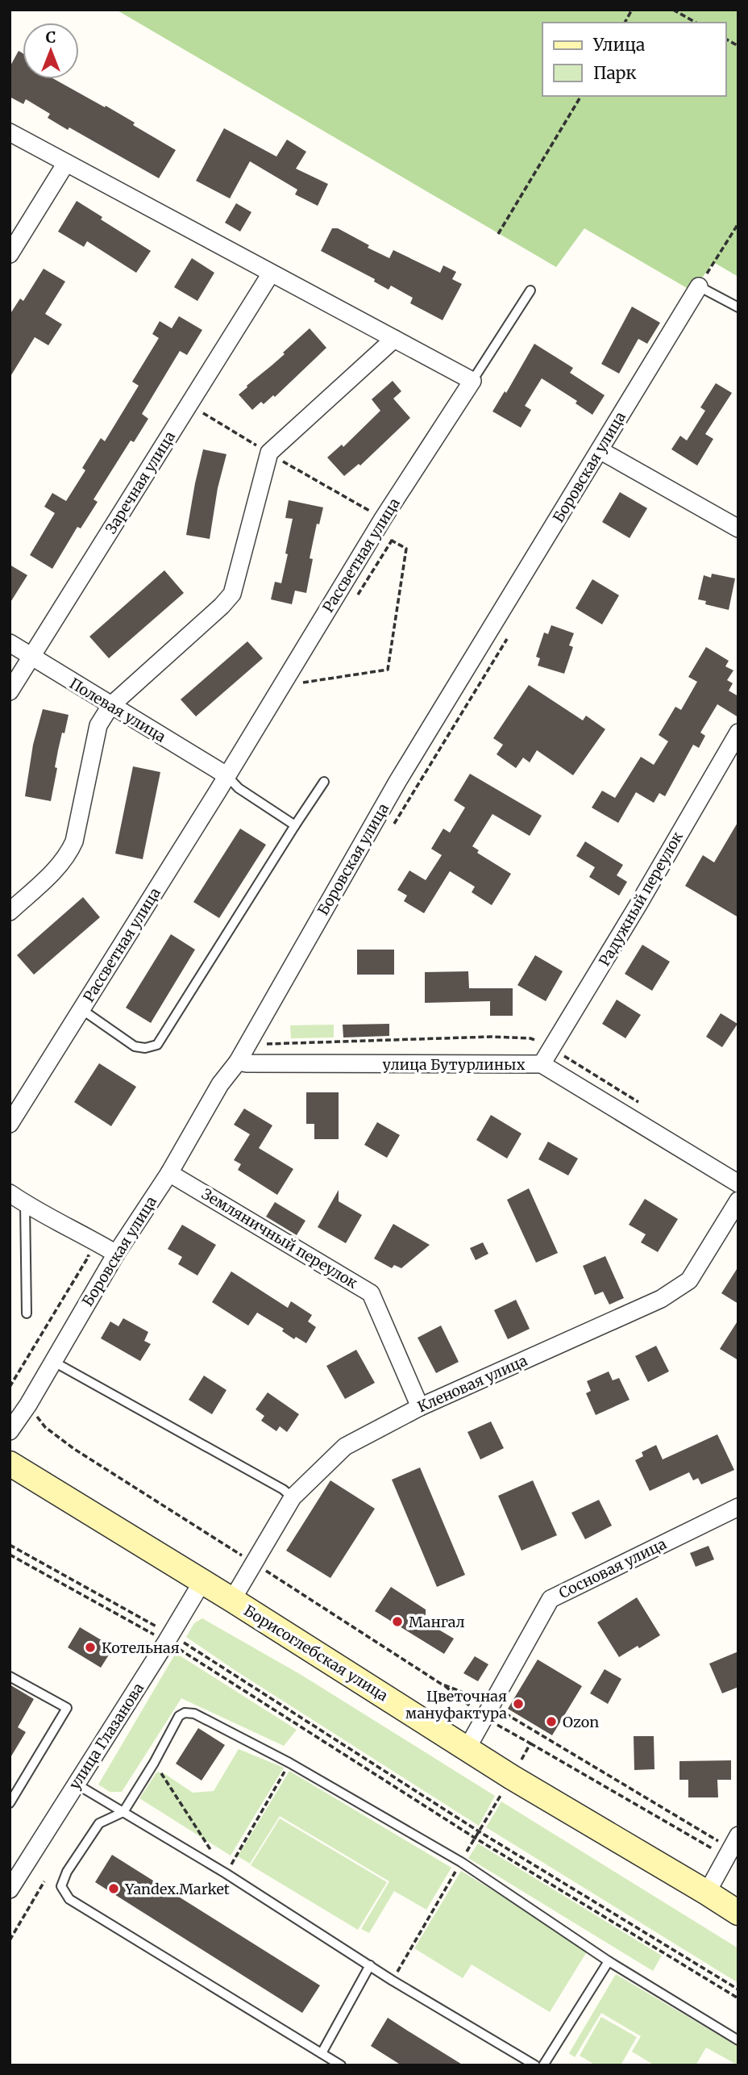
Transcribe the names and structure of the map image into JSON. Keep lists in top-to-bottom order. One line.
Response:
{"streets":{"street":["Боровская улица","Заречная улица","Рассветная улица","Полевая улица","Радужный переулок","улица Бутурлиных","Земляничный переулок","Кленовая улица","Сосновая улица","Борисоглебская улица","улица Глазанова"]},"crossings":[["Боровская улица","улица Бутурлиных"],["Боровская улица","Земляничный переулок"],["Заречная улица","Полевая улица"],["Рассветная улица","Полевая улица"],["Радужный переулок","улица Бутурлиных"],["Земляничный переулок","Кленовая улица"],["Кленовая улица","Борисоглебская улица"],["Сосновая улица","Борисоглебская улица"],["Борисоглебская улица","улица Глазанова"]],"places":["Мангал","Котельная","Цветочная мануфактура","Ozon","Yandex.Market"],"legend":["Улица","Парк"],"north":"top"}
